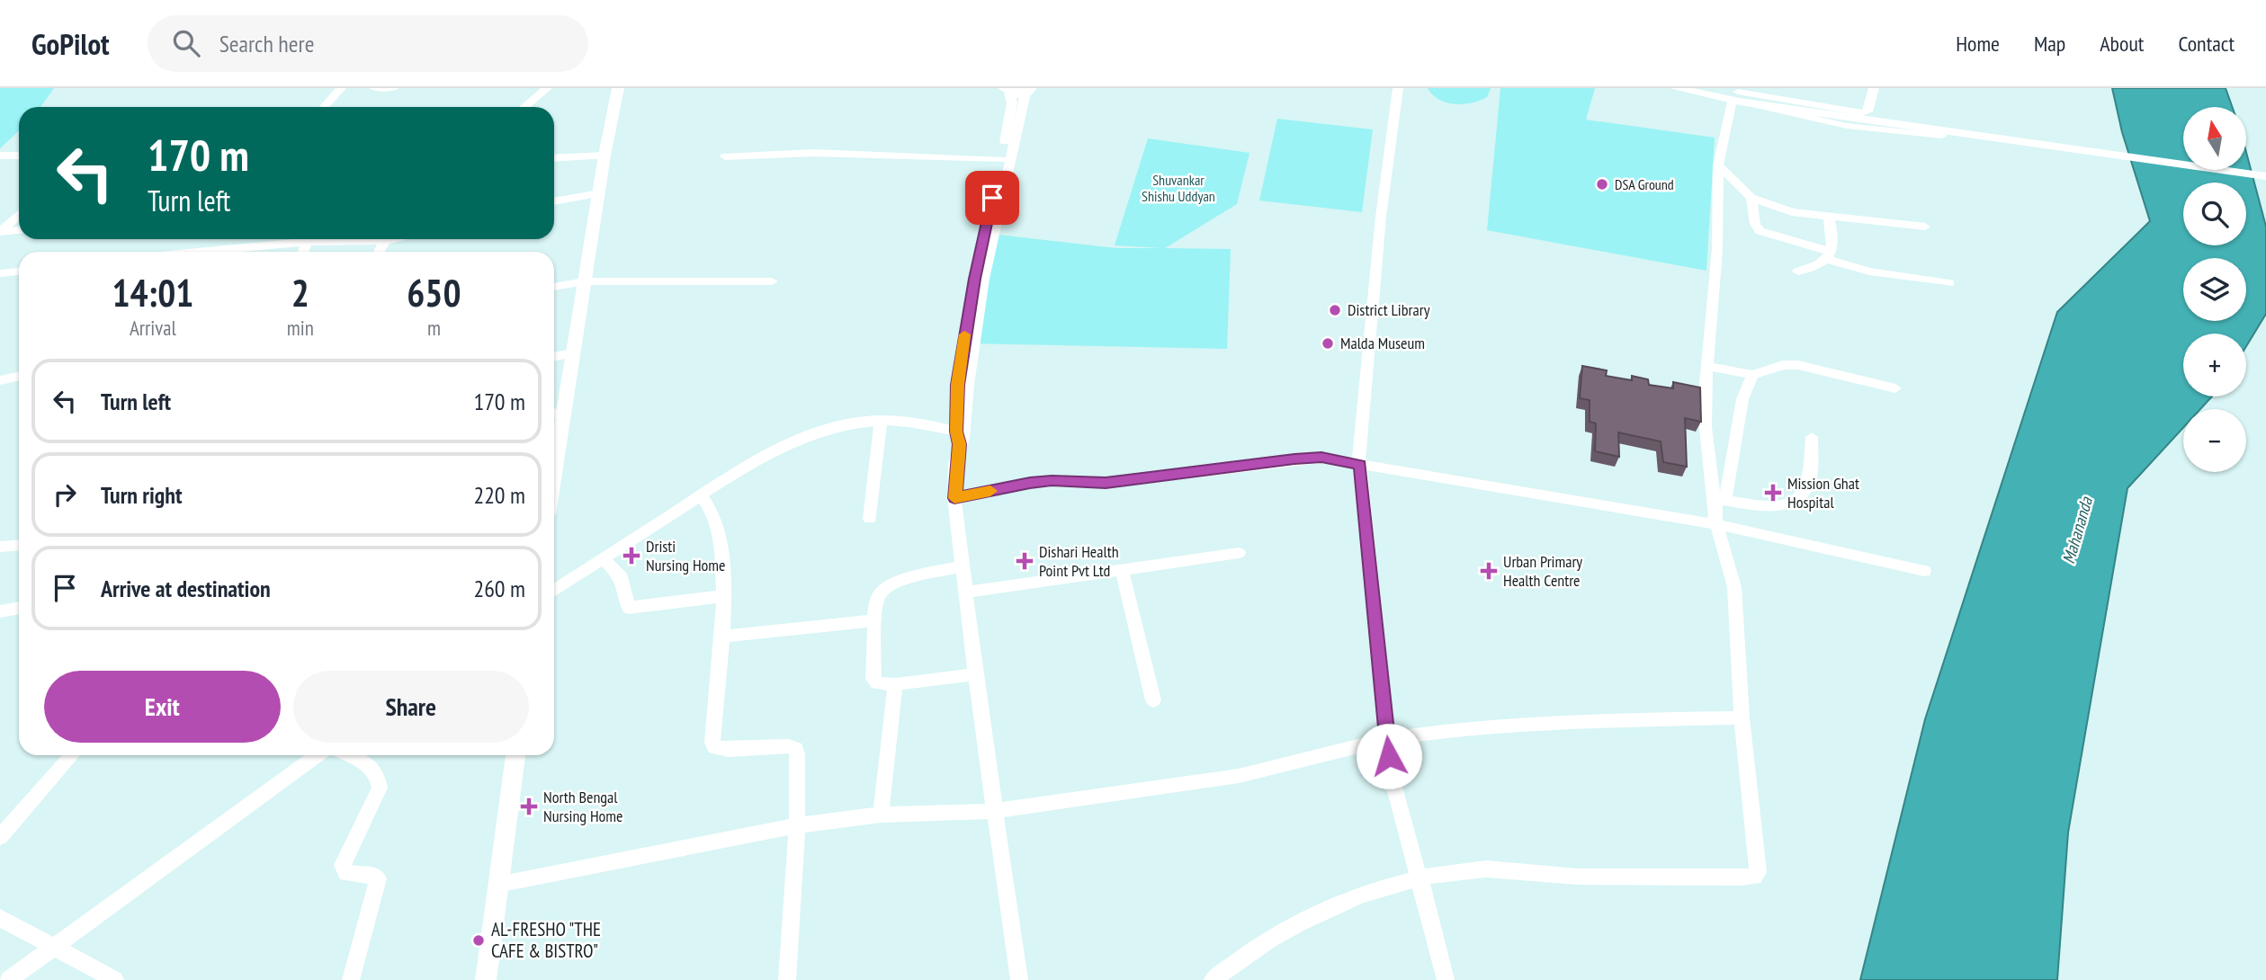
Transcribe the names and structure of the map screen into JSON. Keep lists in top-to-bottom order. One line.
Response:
{"water":["Mahananda"],"parks":["Shuvankar Shishu Uddyan"],"places":{"other":["DSA Ground","District Library","Malda Museum","AL-FRESHO \"THE CAFE & BISTRO\""],"health":["Mission Ghat Hospital","Dristi Nursing Home","Dishari Health Point Pvt Ltd","Urban Primary Health Centre","North Bengal Nursing Home"]},"north":"top","page":{"header":"GoPilot","search":"Search here","nav":["Home","Map","About","Contact"],"map_buttons":["+","−"],"turn":["170 m","Turn left"],"eta":["14:01","Arrival","2","min","650","m"],"list":[{"name":"Turn left","value":"170 m"},{"name":"Turn right","value":"220 m"},{"name":"Arrive at destination","value":"260 m"}],"buttons":["Exit","Share"]}}
